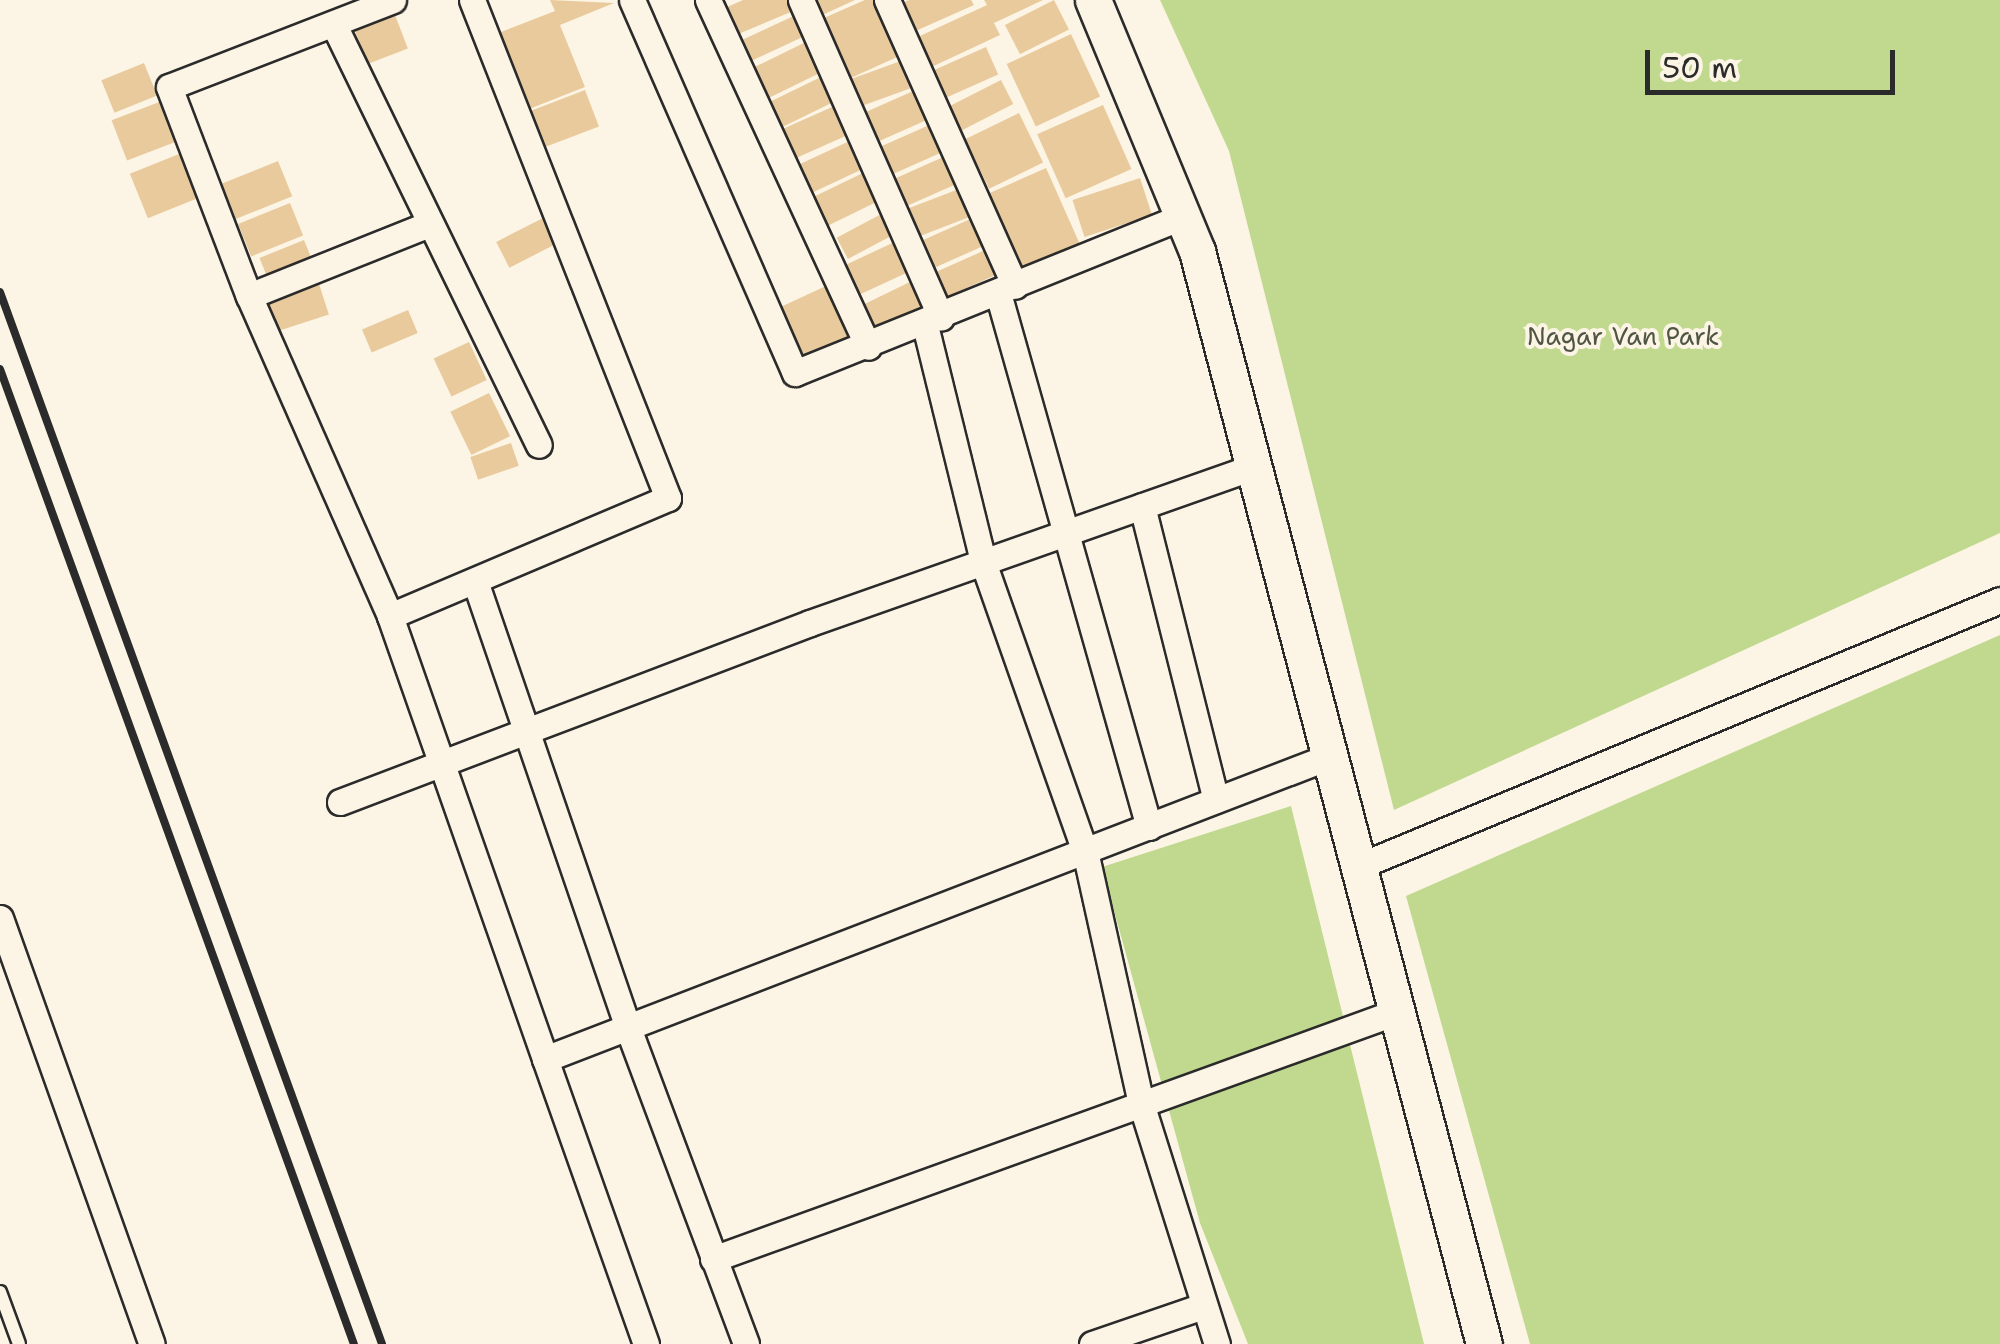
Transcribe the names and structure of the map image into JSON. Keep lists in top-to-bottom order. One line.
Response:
{"parks":["Nagar Van Park"],"scale_bar":"50 m"}
